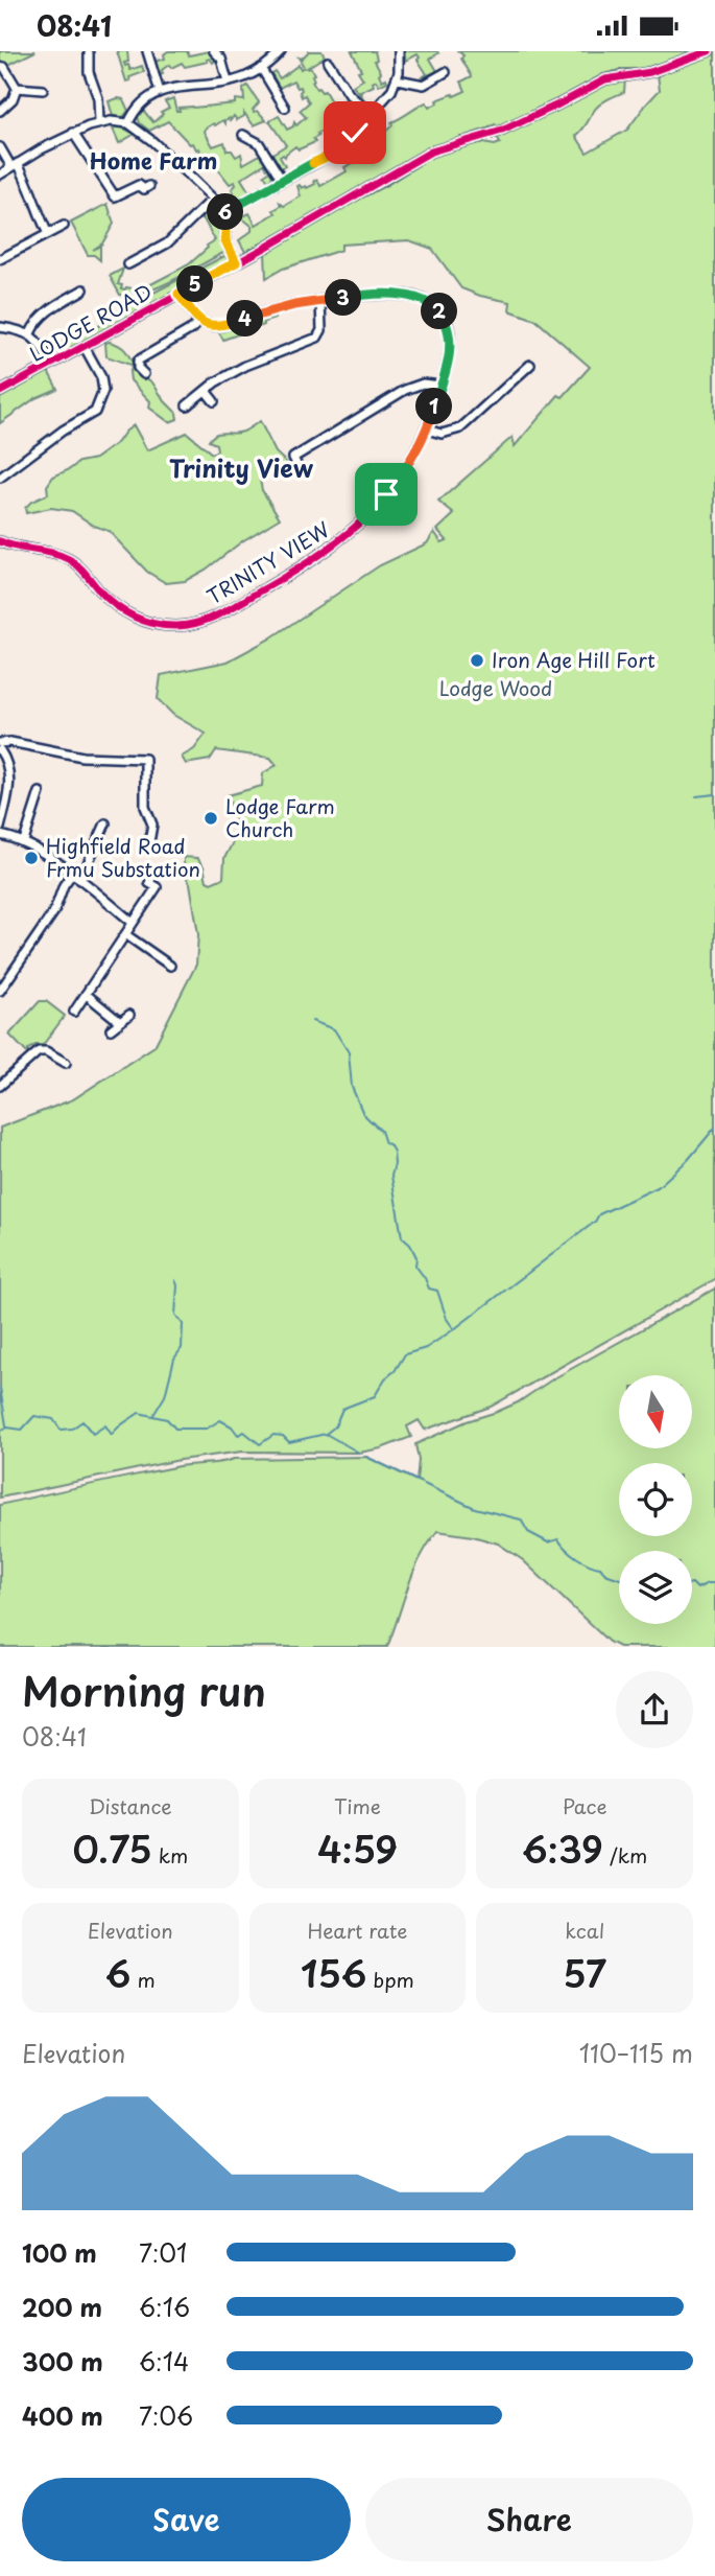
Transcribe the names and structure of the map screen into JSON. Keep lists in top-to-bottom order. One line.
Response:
{"streets":{"street":["LODGE ROAD","TRINITY VIEW"]},"districts":["Home Farm","Trinity View"],"parks":["Lodge Wood"],"places":["Iron Age Hill Fort","Lodge Farm Church","Highfield Road Frmu Substation"],"north":"bottom","page":{"status":"08:41","pins":["6","5","3","2","4","1"],"heading":["Morning run","08:41"],"stats":[["Distance","0.75 km"],["Time","4:59"],["Pace","6:39 /km"],["Elevation","6 m"],["Heart rate","156 bpm"],["kcal","57"]],"chart":["Elevation","110–115 m"],"list":[{"name":"100 m","note":"7:01"},{"name":"200 m","note":"6:16"},{"name":"300 m","note":"6:14"},{"name":"400 m","note":"7:06"}],"buttons":["Save","Share"]}}
